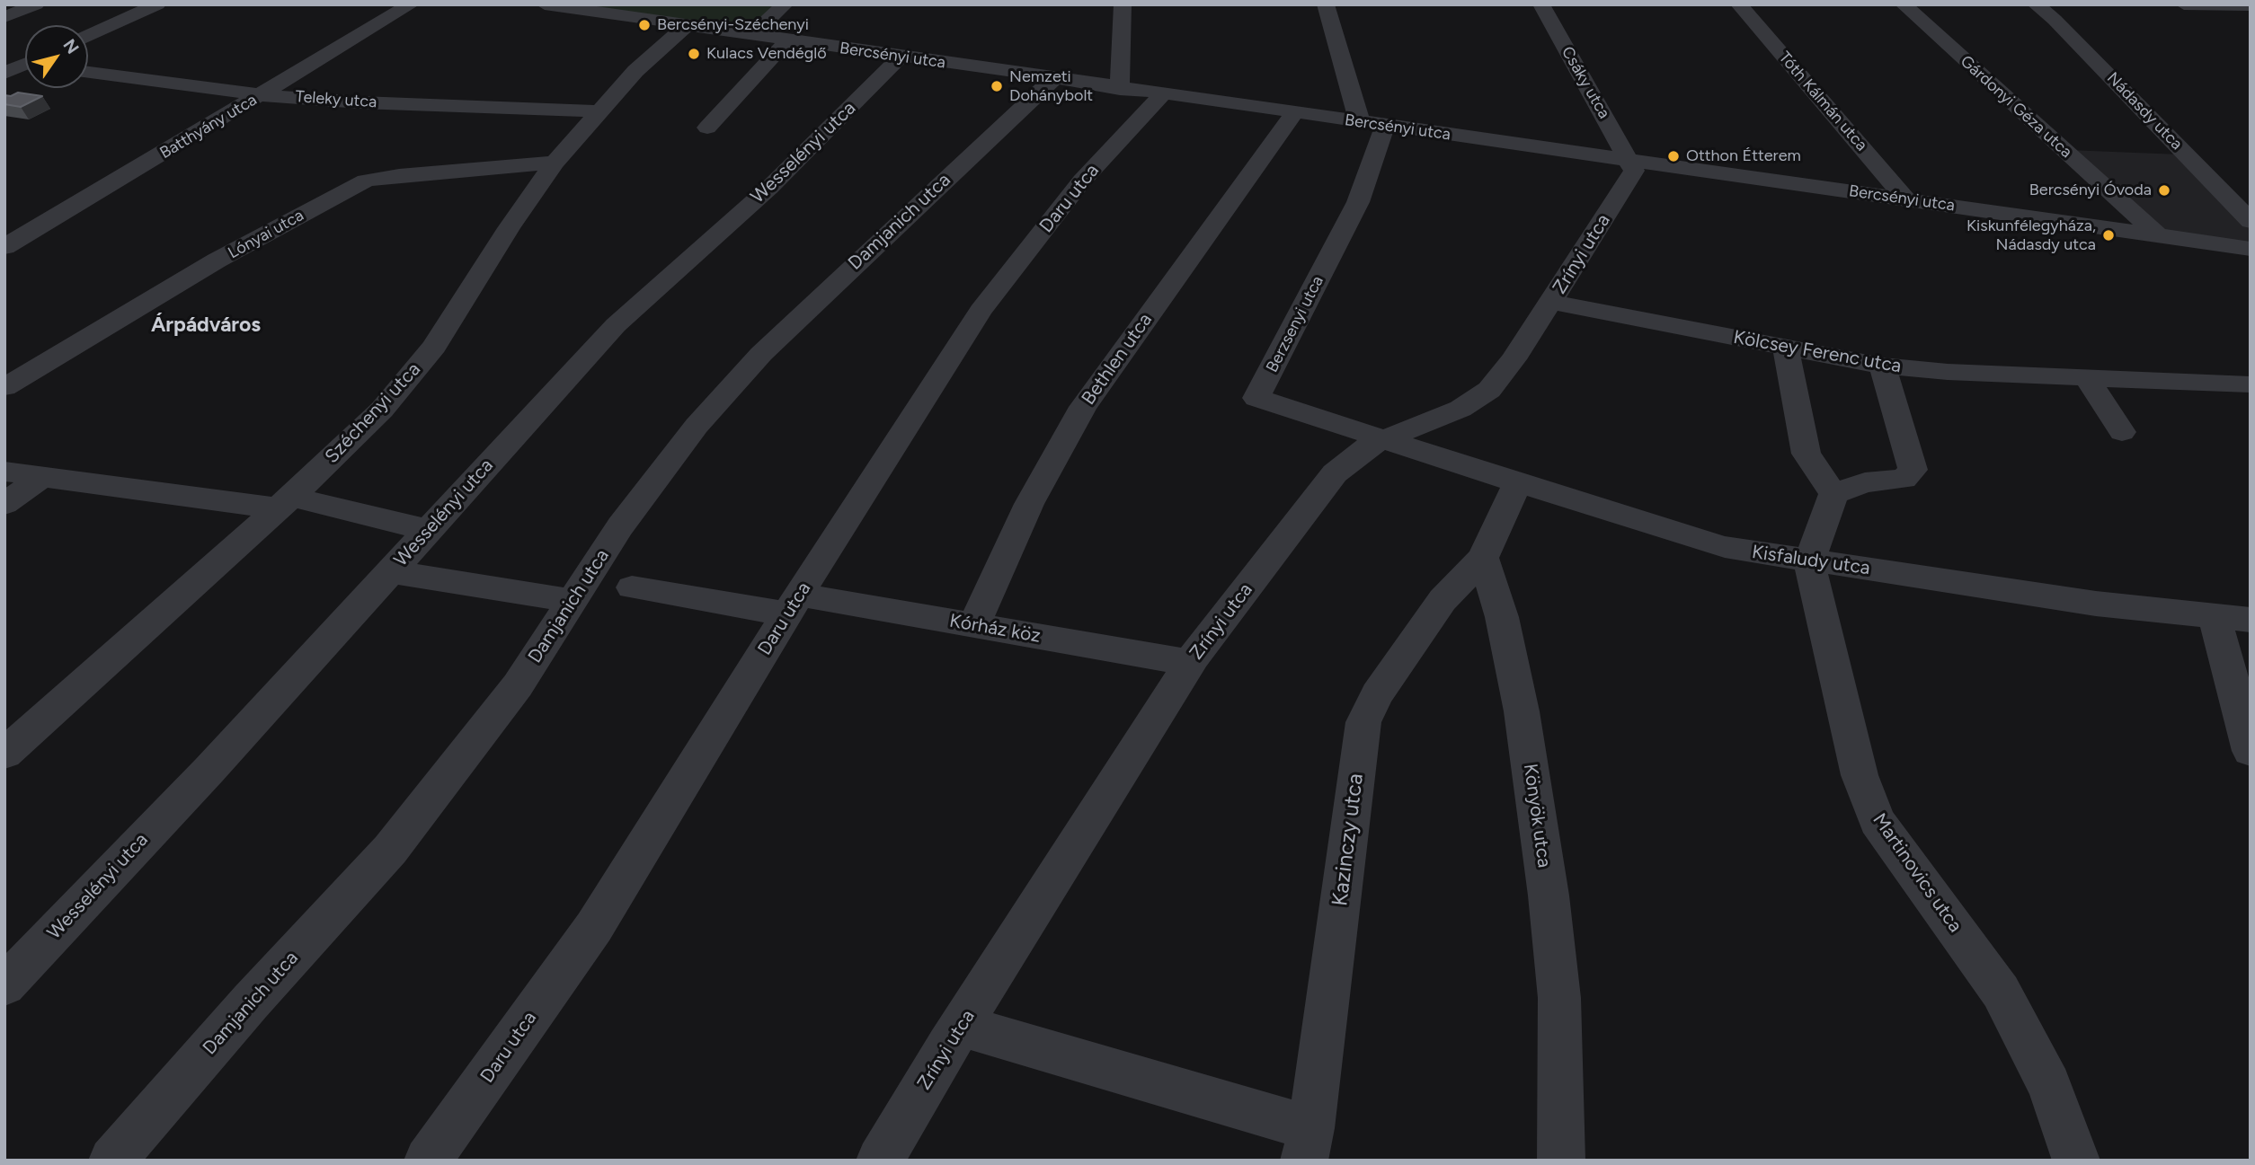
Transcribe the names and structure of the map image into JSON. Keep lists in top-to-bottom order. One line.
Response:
{"streets":{"street":["Bercsényi utca","Csáky utca","Teleky utca","Tóth Kálmán utca","Gárdonyi Géza utca","Nádasdy utca","Batthyány utca","Wesselényi utca","Daru utca","Damjanich utca","Lónyai utca","Zrínyi utca","Berzsenyi utca","Kölcsey Ferenc utca","Bethlen utca","Széchenyi utca","Kisfaludy utca","Kórház köz","Könyök utca","Kazinczy utca","Martinovics utca"]},"crossings":[["Bercsényi utca","Csáky utca"],["Bercsényi utca","Tóth Kálmán utca"],["Bercsényi utca","Gárdonyi Géza utca"],["Bercsényi utca","Wesselényi utca"],["Bercsényi utca","Daru utca"],["Bercsényi utca","Damjanich utca"],["Bercsényi utca","Zrínyi utca"],["Bercsényi utca","Berzsenyi utca"],["Bercsényi utca","Bethlen utca"],["Bercsényi utca","Széchenyi utca"],["Csáky utca","Zrínyi utca"],["Teleky utca","Batthyány utca"],["Teleky utca","Széchenyi utca"],["Daru utca","Kórház köz"],["Lónyai utca","Széchenyi utca"],["Zrínyi utca","Berzsenyi utca"],["Zrínyi utca","Kölcsey Ferenc utca"],["Zrínyi utca","Kisfaludy utca"],["Zrínyi utca","Kórház köz"],["Berzsenyi utca","Kisfaludy utca"],["Bethlen utca","Kórház köz"],["Kisfaludy utca","Martinovics utca"],["Könyök utca","Kazinczy utca"]],"districts":["Árpádváros"],"places":["Bercsényi-Széchenyi","Kulacs Vendéglő","Nemzeti Dohánybolt","Otthon Étterem","Bercsényi Óvoda","Kiskunfélegyháza, Nádasdy utca"],"north":"top right"}
